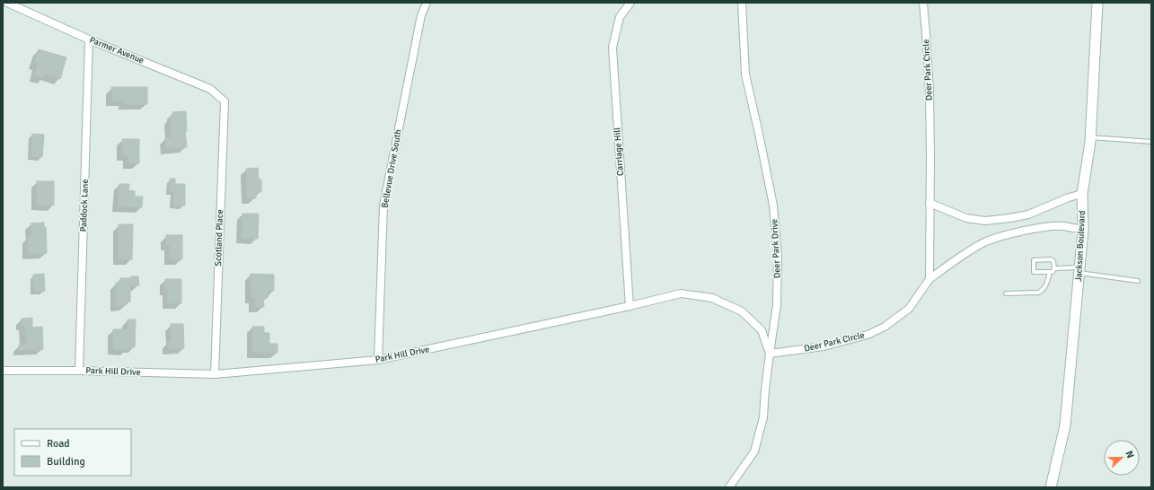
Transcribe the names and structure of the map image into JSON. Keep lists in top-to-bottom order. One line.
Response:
{"streets":{"street":["Parmer Avenue","Deer Park Circle","Carriage Hill","Bellevue Drive South","Paddock Lane","Scotland Place","Jackson Boulevard","Deer Park Drive","Park Hill Drive"]},"crossings":[["Parmer Avenue","Paddock Lane"],["Parmer Avenue","Scotland Place"],["Deer Park Circle","Deer Park Drive"],["Deer Park Circle","Park Hill Drive"],["Carriage Hill","Park Hill Drive"],["Bellevue Drive South","Park Hill Drive"],["Paddock Lane","Park Hill Drive"],["Scotland Place","Park Hill Drive"],["Deer Park Drive","Park Hill Drive"]],"legend":["Road","Building"],"north":"right"}
